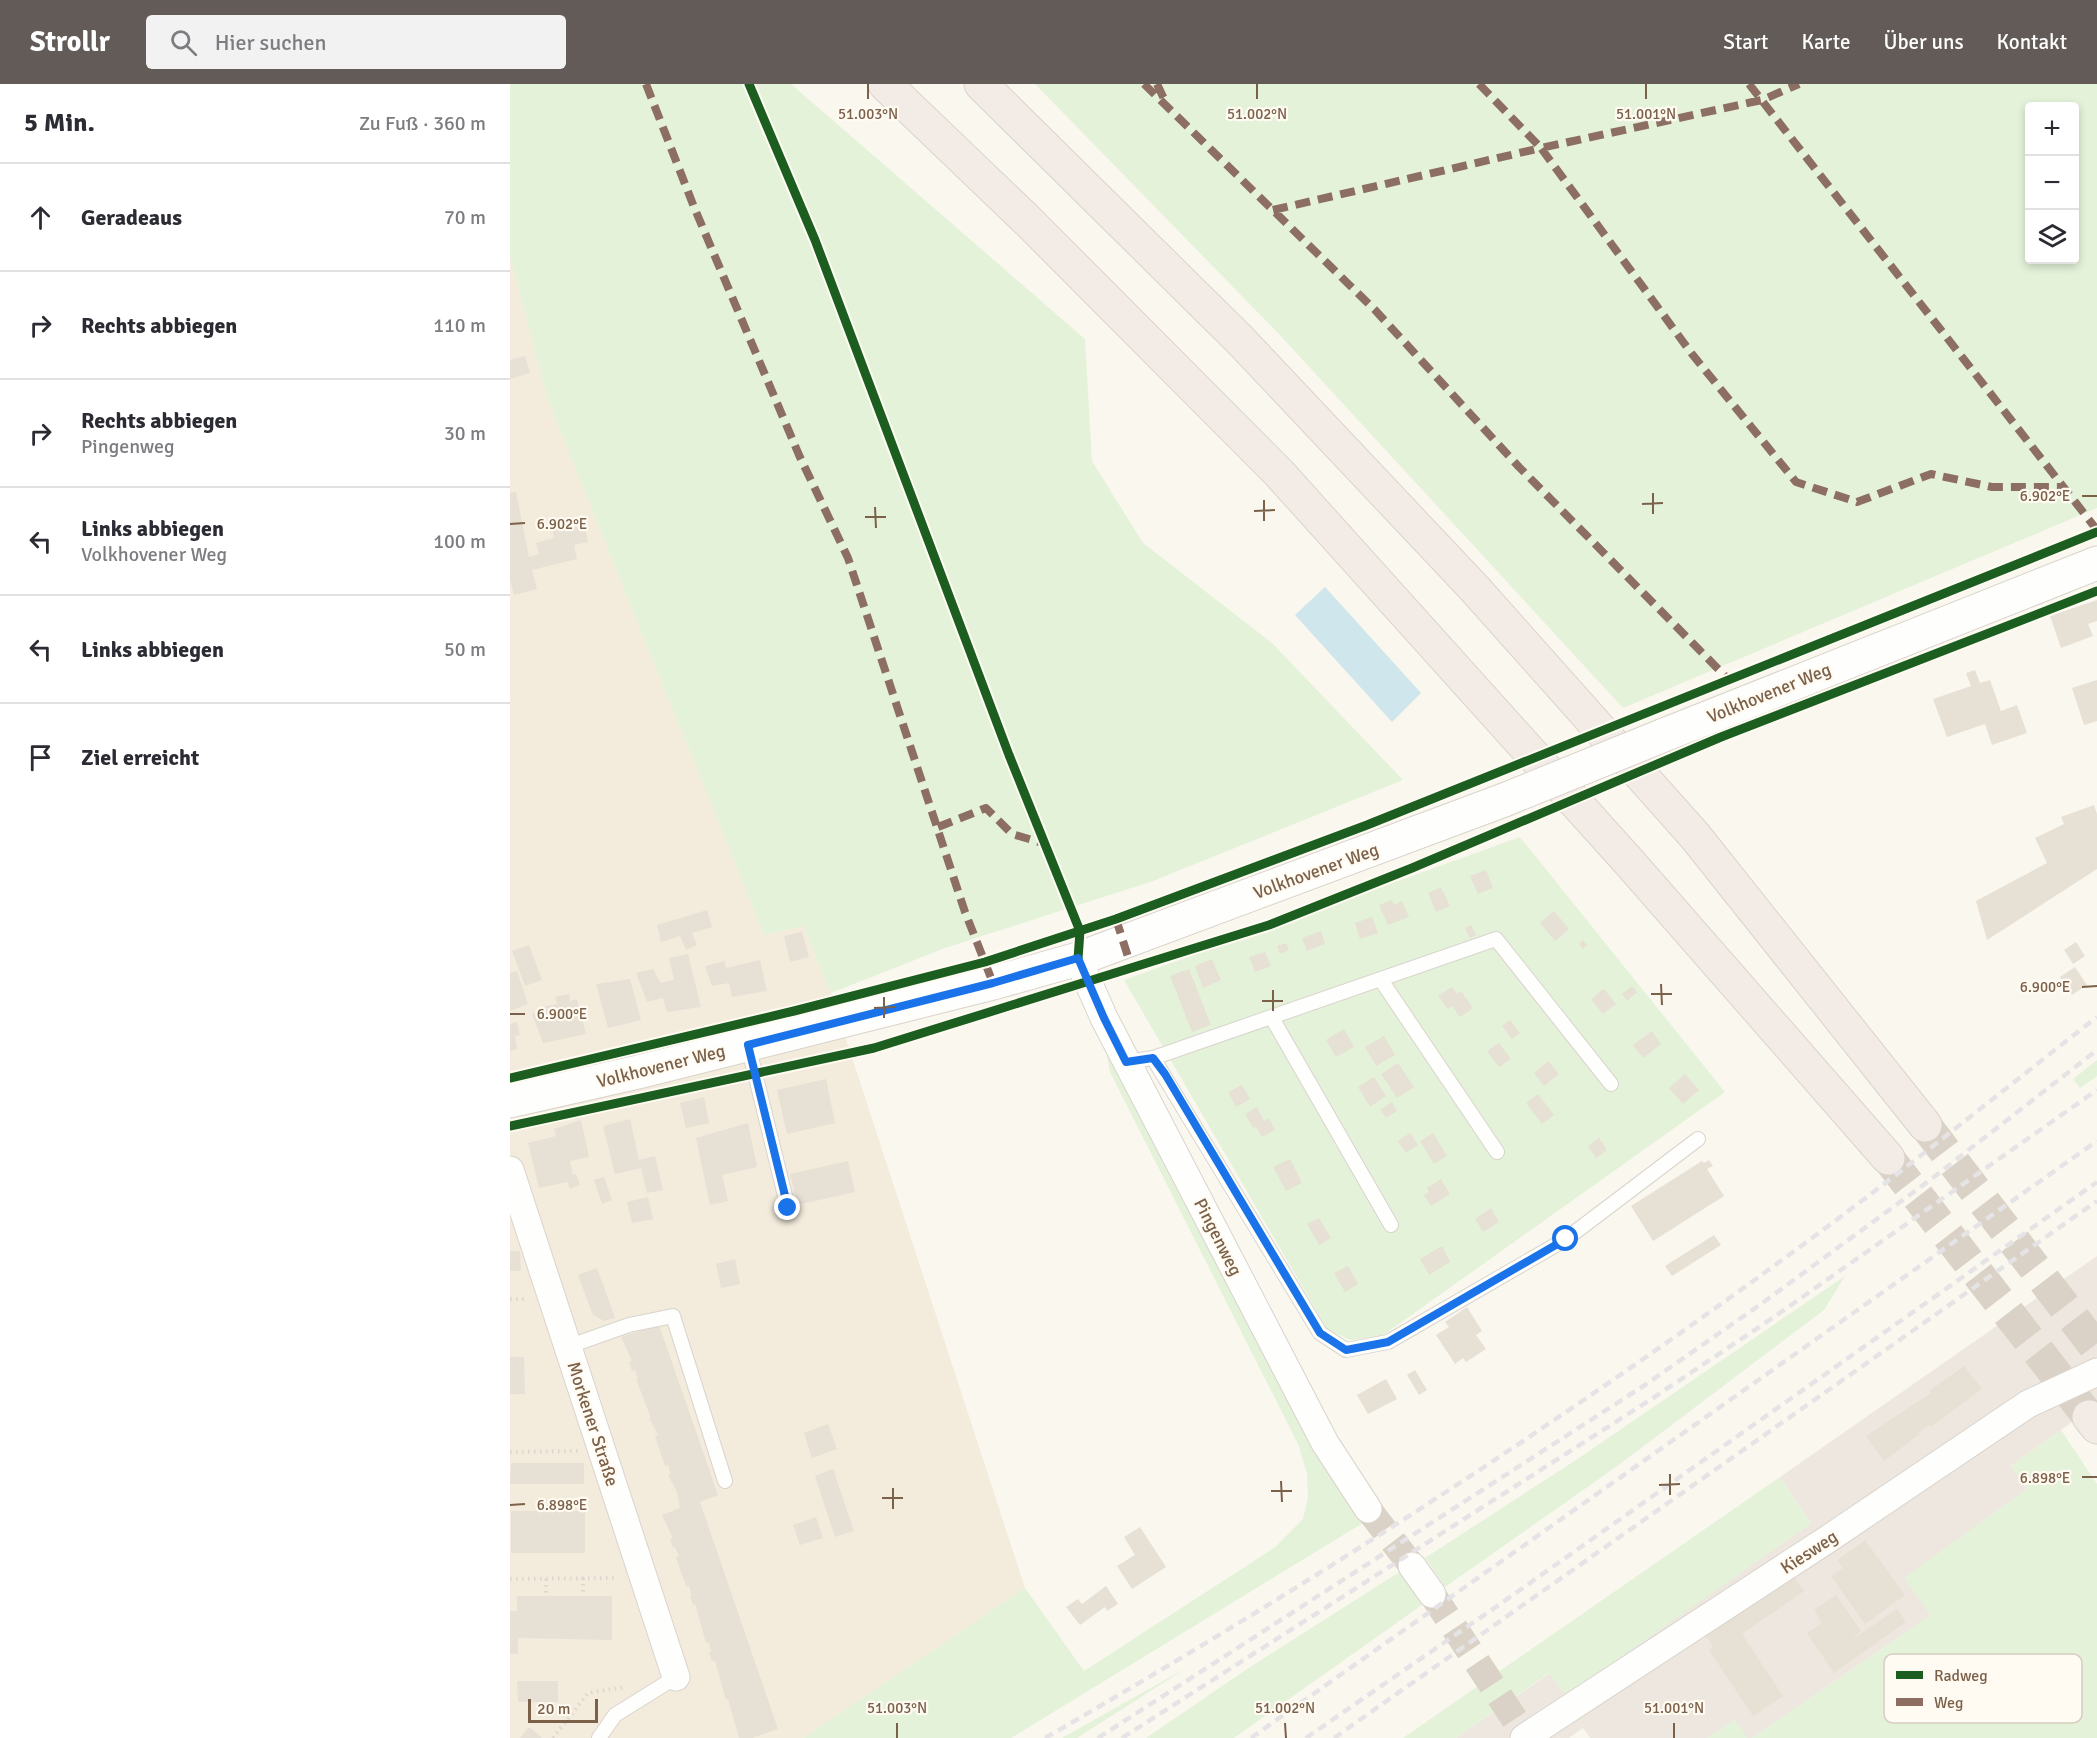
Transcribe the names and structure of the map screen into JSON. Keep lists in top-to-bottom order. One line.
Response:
{"streets":{"street":["Volkhovener Weg","Pingenweg","Morkener Straße","Kiesweg"]},"crossings":[["Volkhovener Weg","Pingenweg"]],"legend":["Radweg","Weg"],"scale_bar":"20 m","page":{"header":"Strollr","search":"Hier suchen","nav":["Start","Karte","Über uns","Kontakt"],"heading":["5 Min.","Zu Fuß · 360 m"],"map_buttons":["+","−"],"list":[["Geradeaus","70 m"],["Rechts abbiegen","110 m"],["Rechts abbiegen","Pingenweg","30 m"],["Links abbiegen","Volkhovener Weg","100 m"],["Links abbiegen","50 m"],"Ziel erreicht"],"scale":"20 m"},"coordinates":["51.003°N","51.002°N","51.001°N","6.902°E","6.900°E","6.898°E"]}
